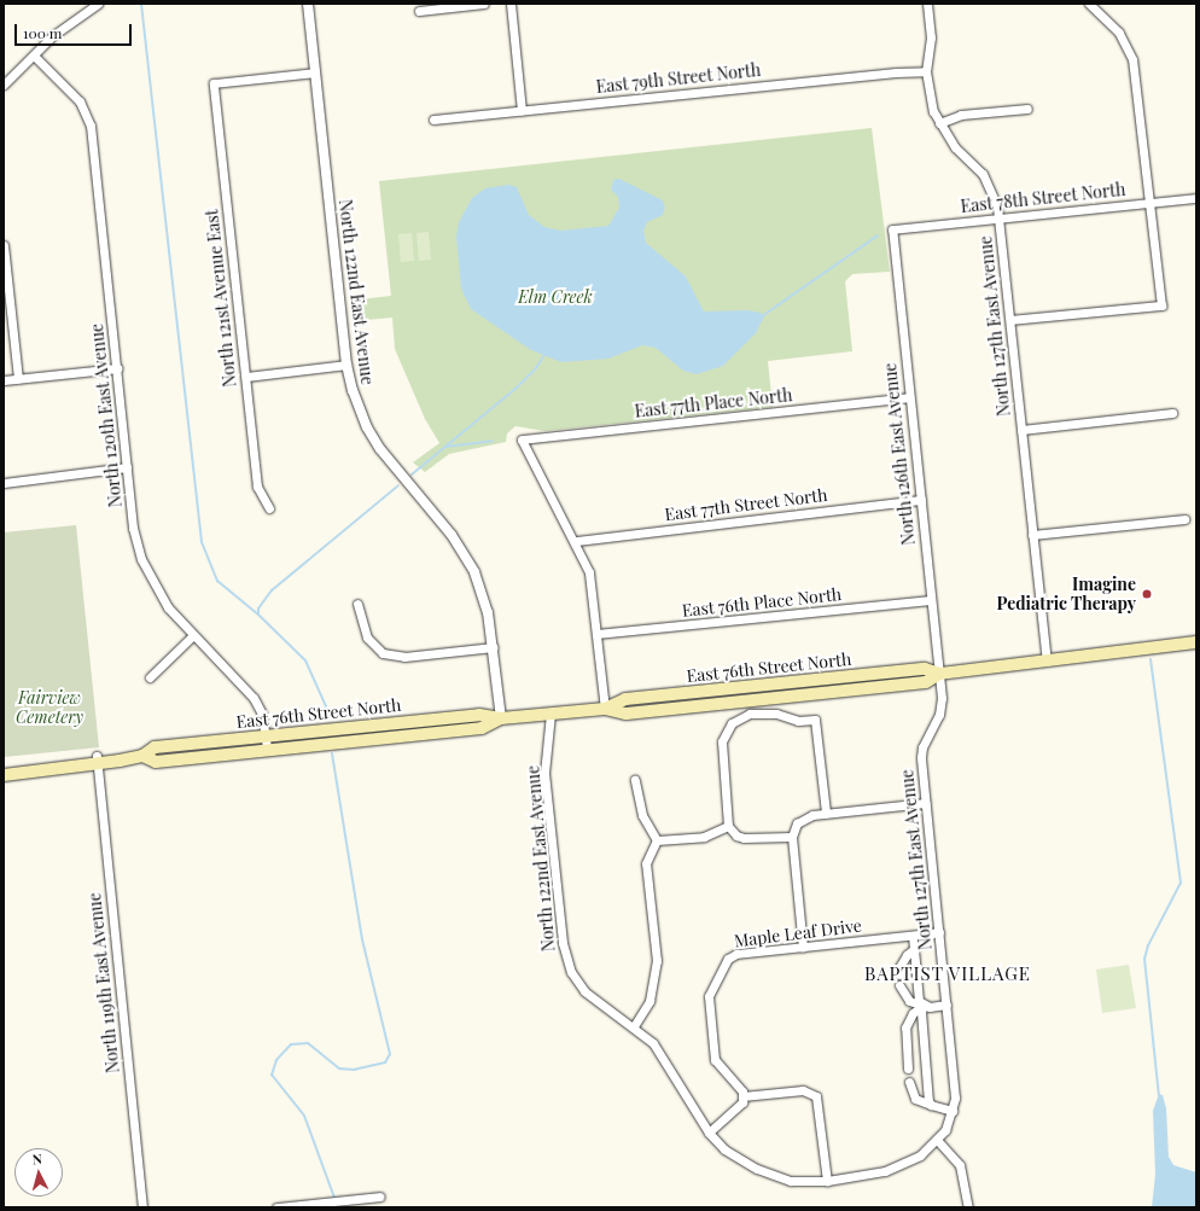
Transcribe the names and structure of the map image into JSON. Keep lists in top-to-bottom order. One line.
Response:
{"streets":{"main road":["East 76th Street North"],"street":["East 79th Street North","East 78th Street North","North 122nd East Avenue","North 121st Avenue East","North 127th East Avenue","East 77th Place North","North 120th East Avenue","North 126th East Avenue","East 77th Street North","East 76th Place North","Maple Leaf Drive","North 119th East Avenue"]},"crossings":[["East 79th Street North","North 127th East Avenue"],["East 78th Street North","North 127th East Avenue"],["East 78th Street North","North 126th East Avenue"],["North 122nd East Avenue","North 121st Avenue East"],["North 122nd East Avenue","North 127th East Avenue"],["North 122nd East Avenue","East 76th Street North"],["North 127th East Avenue","North 126th East Avenue"],["North 127th East Avenue","East 76th Street North"],["North 127th East Avenue","Maple Leaf Drive"],["East 77th Place North","North 126th East Avenue"],["East 77th Place North","East 77th Street North"],["North 120th East Avenue","East 76th Street North"],["North 126th East Avenue","East 77th Street North"],["North 126th East Avenue","East 76th Place North"],["North 126th East Avenue","East 76th Street North"],["East 76th Street North","North 119th East Avenue"]],"districts":["BAPTIST VILLAGE"],"parks":["Elm Creek","Fairview Cemetery"],"places":["Imagine Pediatric Therapy"],"scale_bar":"100 m","north":"top"}
